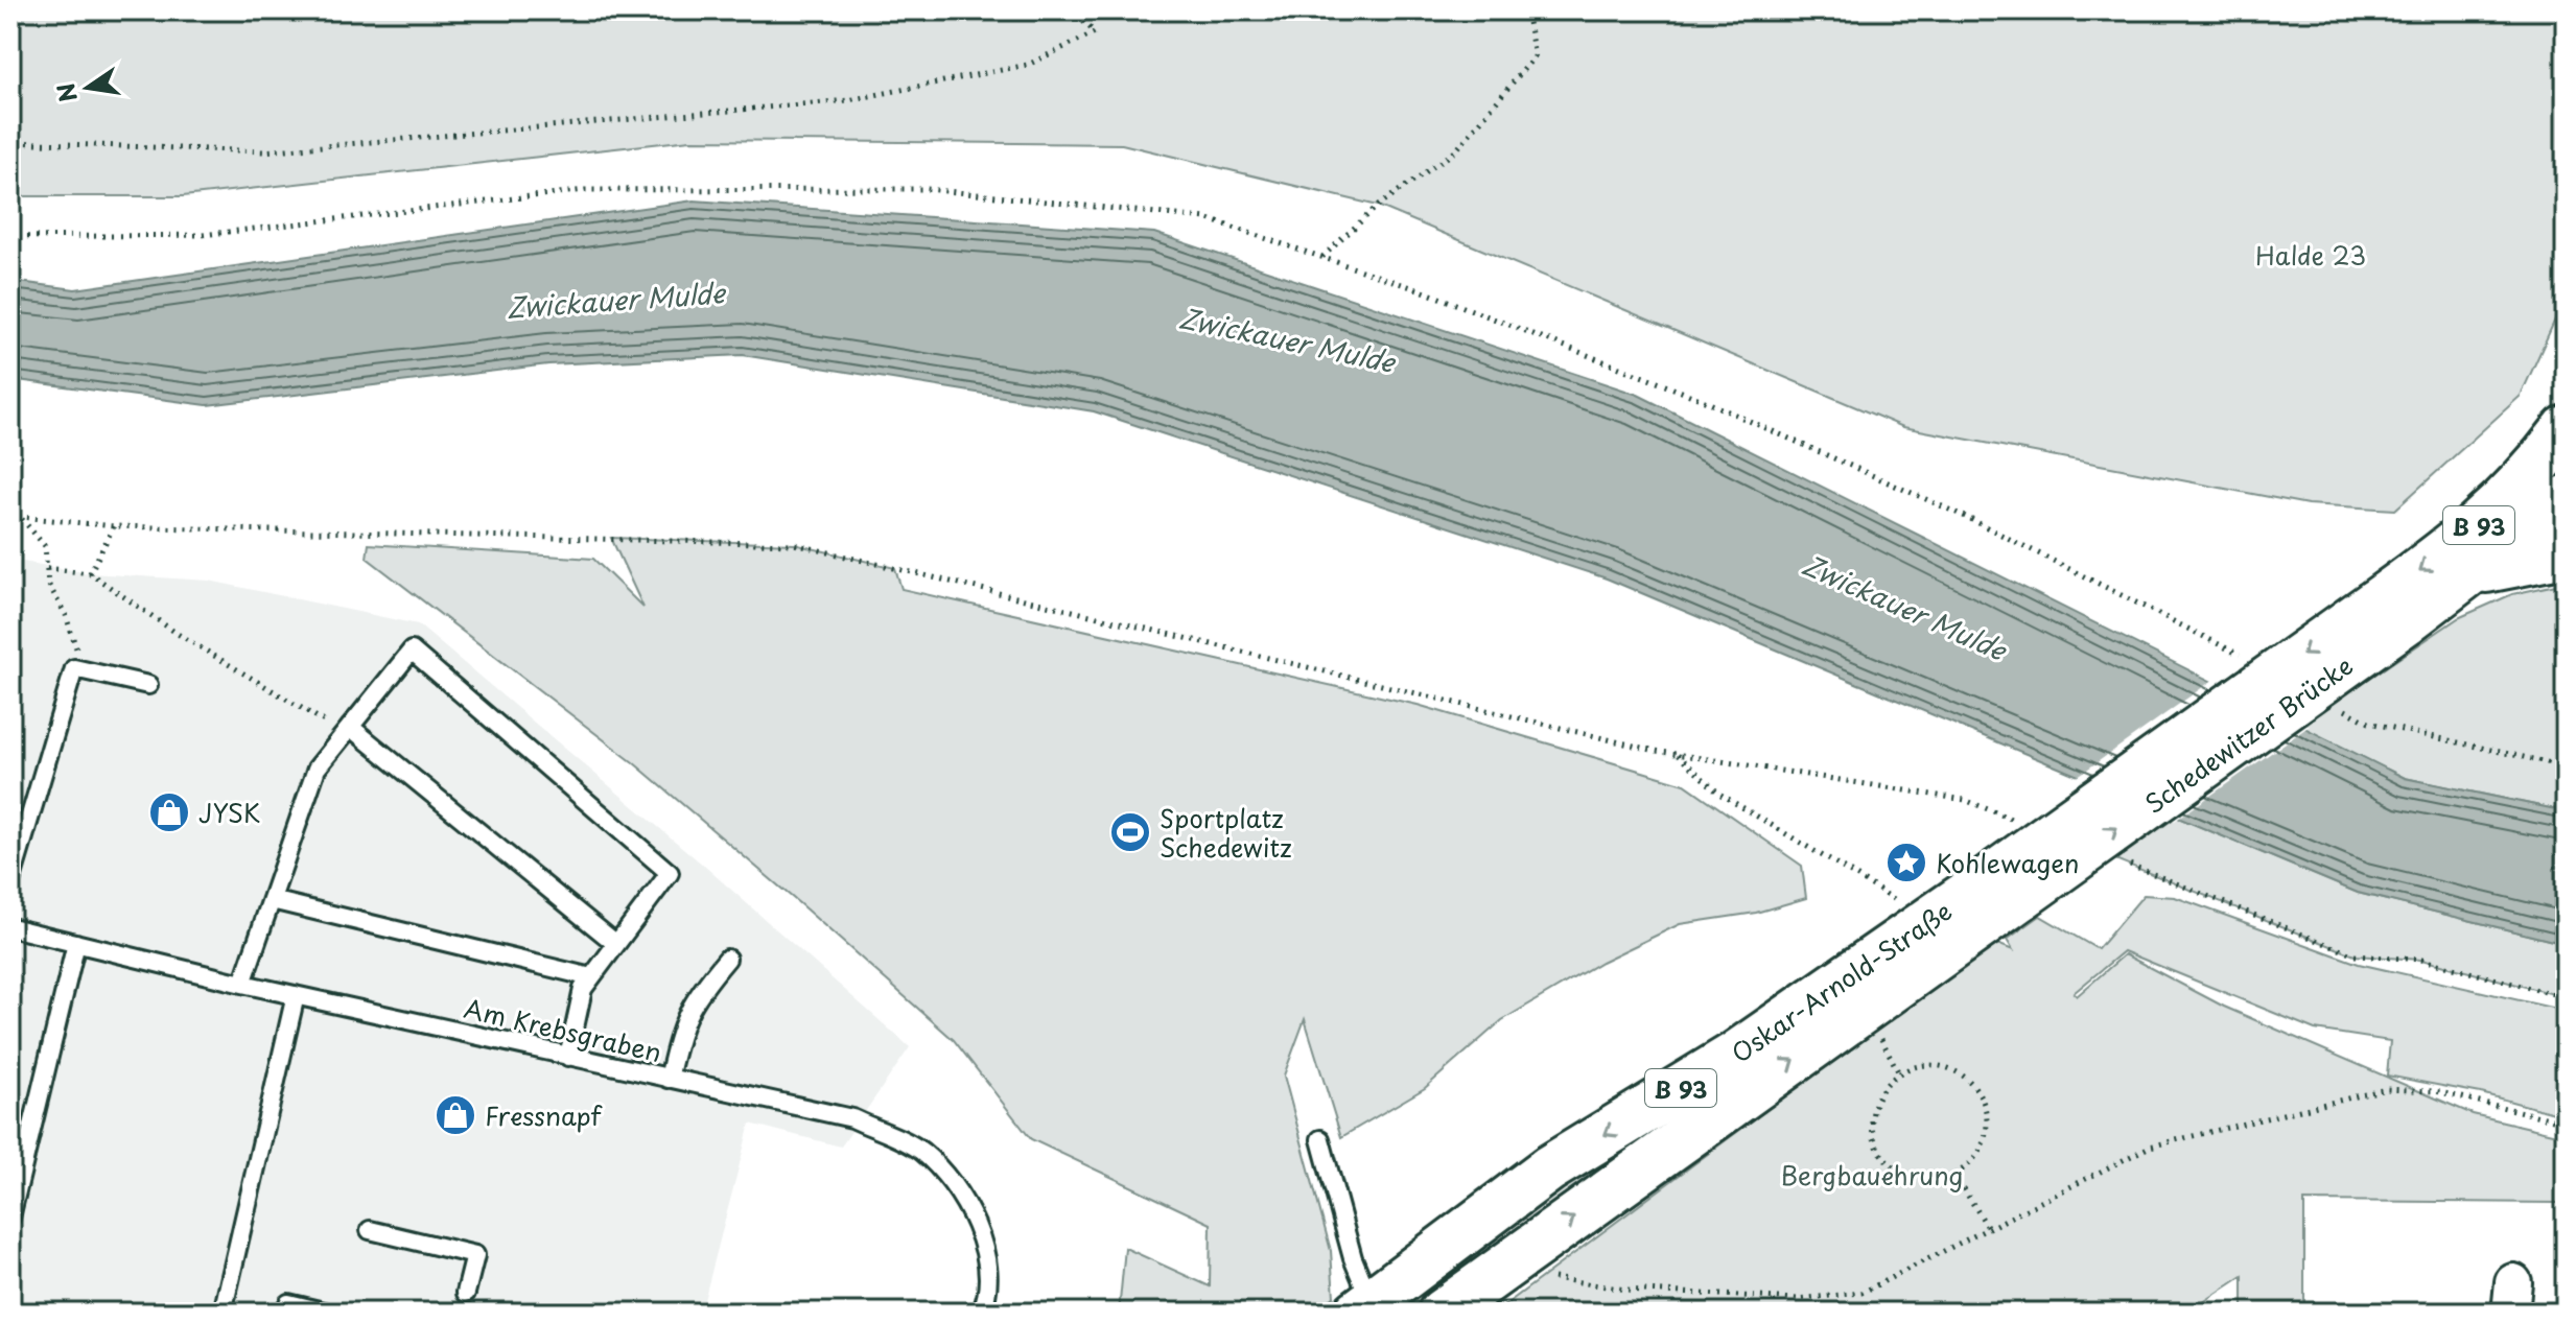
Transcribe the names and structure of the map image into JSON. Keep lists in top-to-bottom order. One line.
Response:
{"streets":{"main road":["B 93","Schedewitzer Brücke","Oskar-Arnold-Straße"],"lane":["Am Krebsgraben"]},"crossings":[["B 93","Schedewitzer Brücke"],["Schedewitzer Brücke","Oskar-Arnold-Straße"]],"water":["Zwickauer Mulde"],"parks":["Halde 23","Bergbauehrung"],"places":{"shop":["JYSK","Fressnapf"],"sports":["Sportplatz Schedewitz"],"place":["Kohlewagen"]},"north":"left"}
